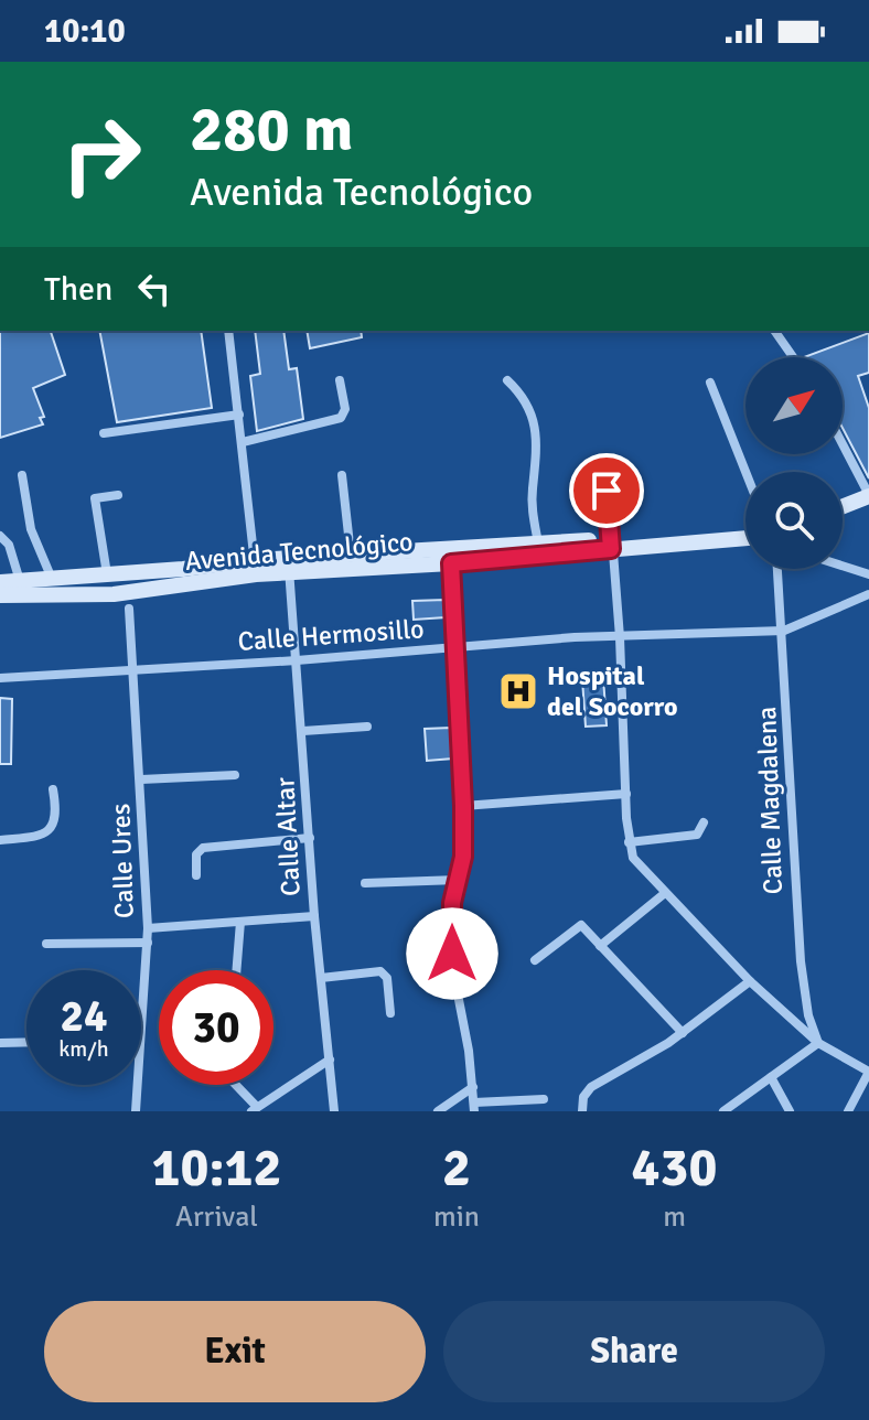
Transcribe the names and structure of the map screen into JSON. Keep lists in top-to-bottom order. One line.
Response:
{"streets":{"main road":["Avenida Tecnológico"],"street":["Calle Hermosillo","Calle Magdalena","Calle Altar","Calle Ures"]},"crossings":[["Avenida Tecnológico","Calle Altar"],["Calle Hermosillo","Calle Magdalena"],["Calle Hermosillo","Calle Altar"],["Calle Hermosillo","Calle Ures"]],"places":{"hospital":["Hospital del Socorro"]},"north":"top right","page":{"status":"10:10","turn":["280 m","Avenida Tecnológico"],"then":"Then","speed":"24 km/h","limit":"30","eta":["10:12","Arrival","2","min","430","m"],"buttons":["Exit","Share"]}}
